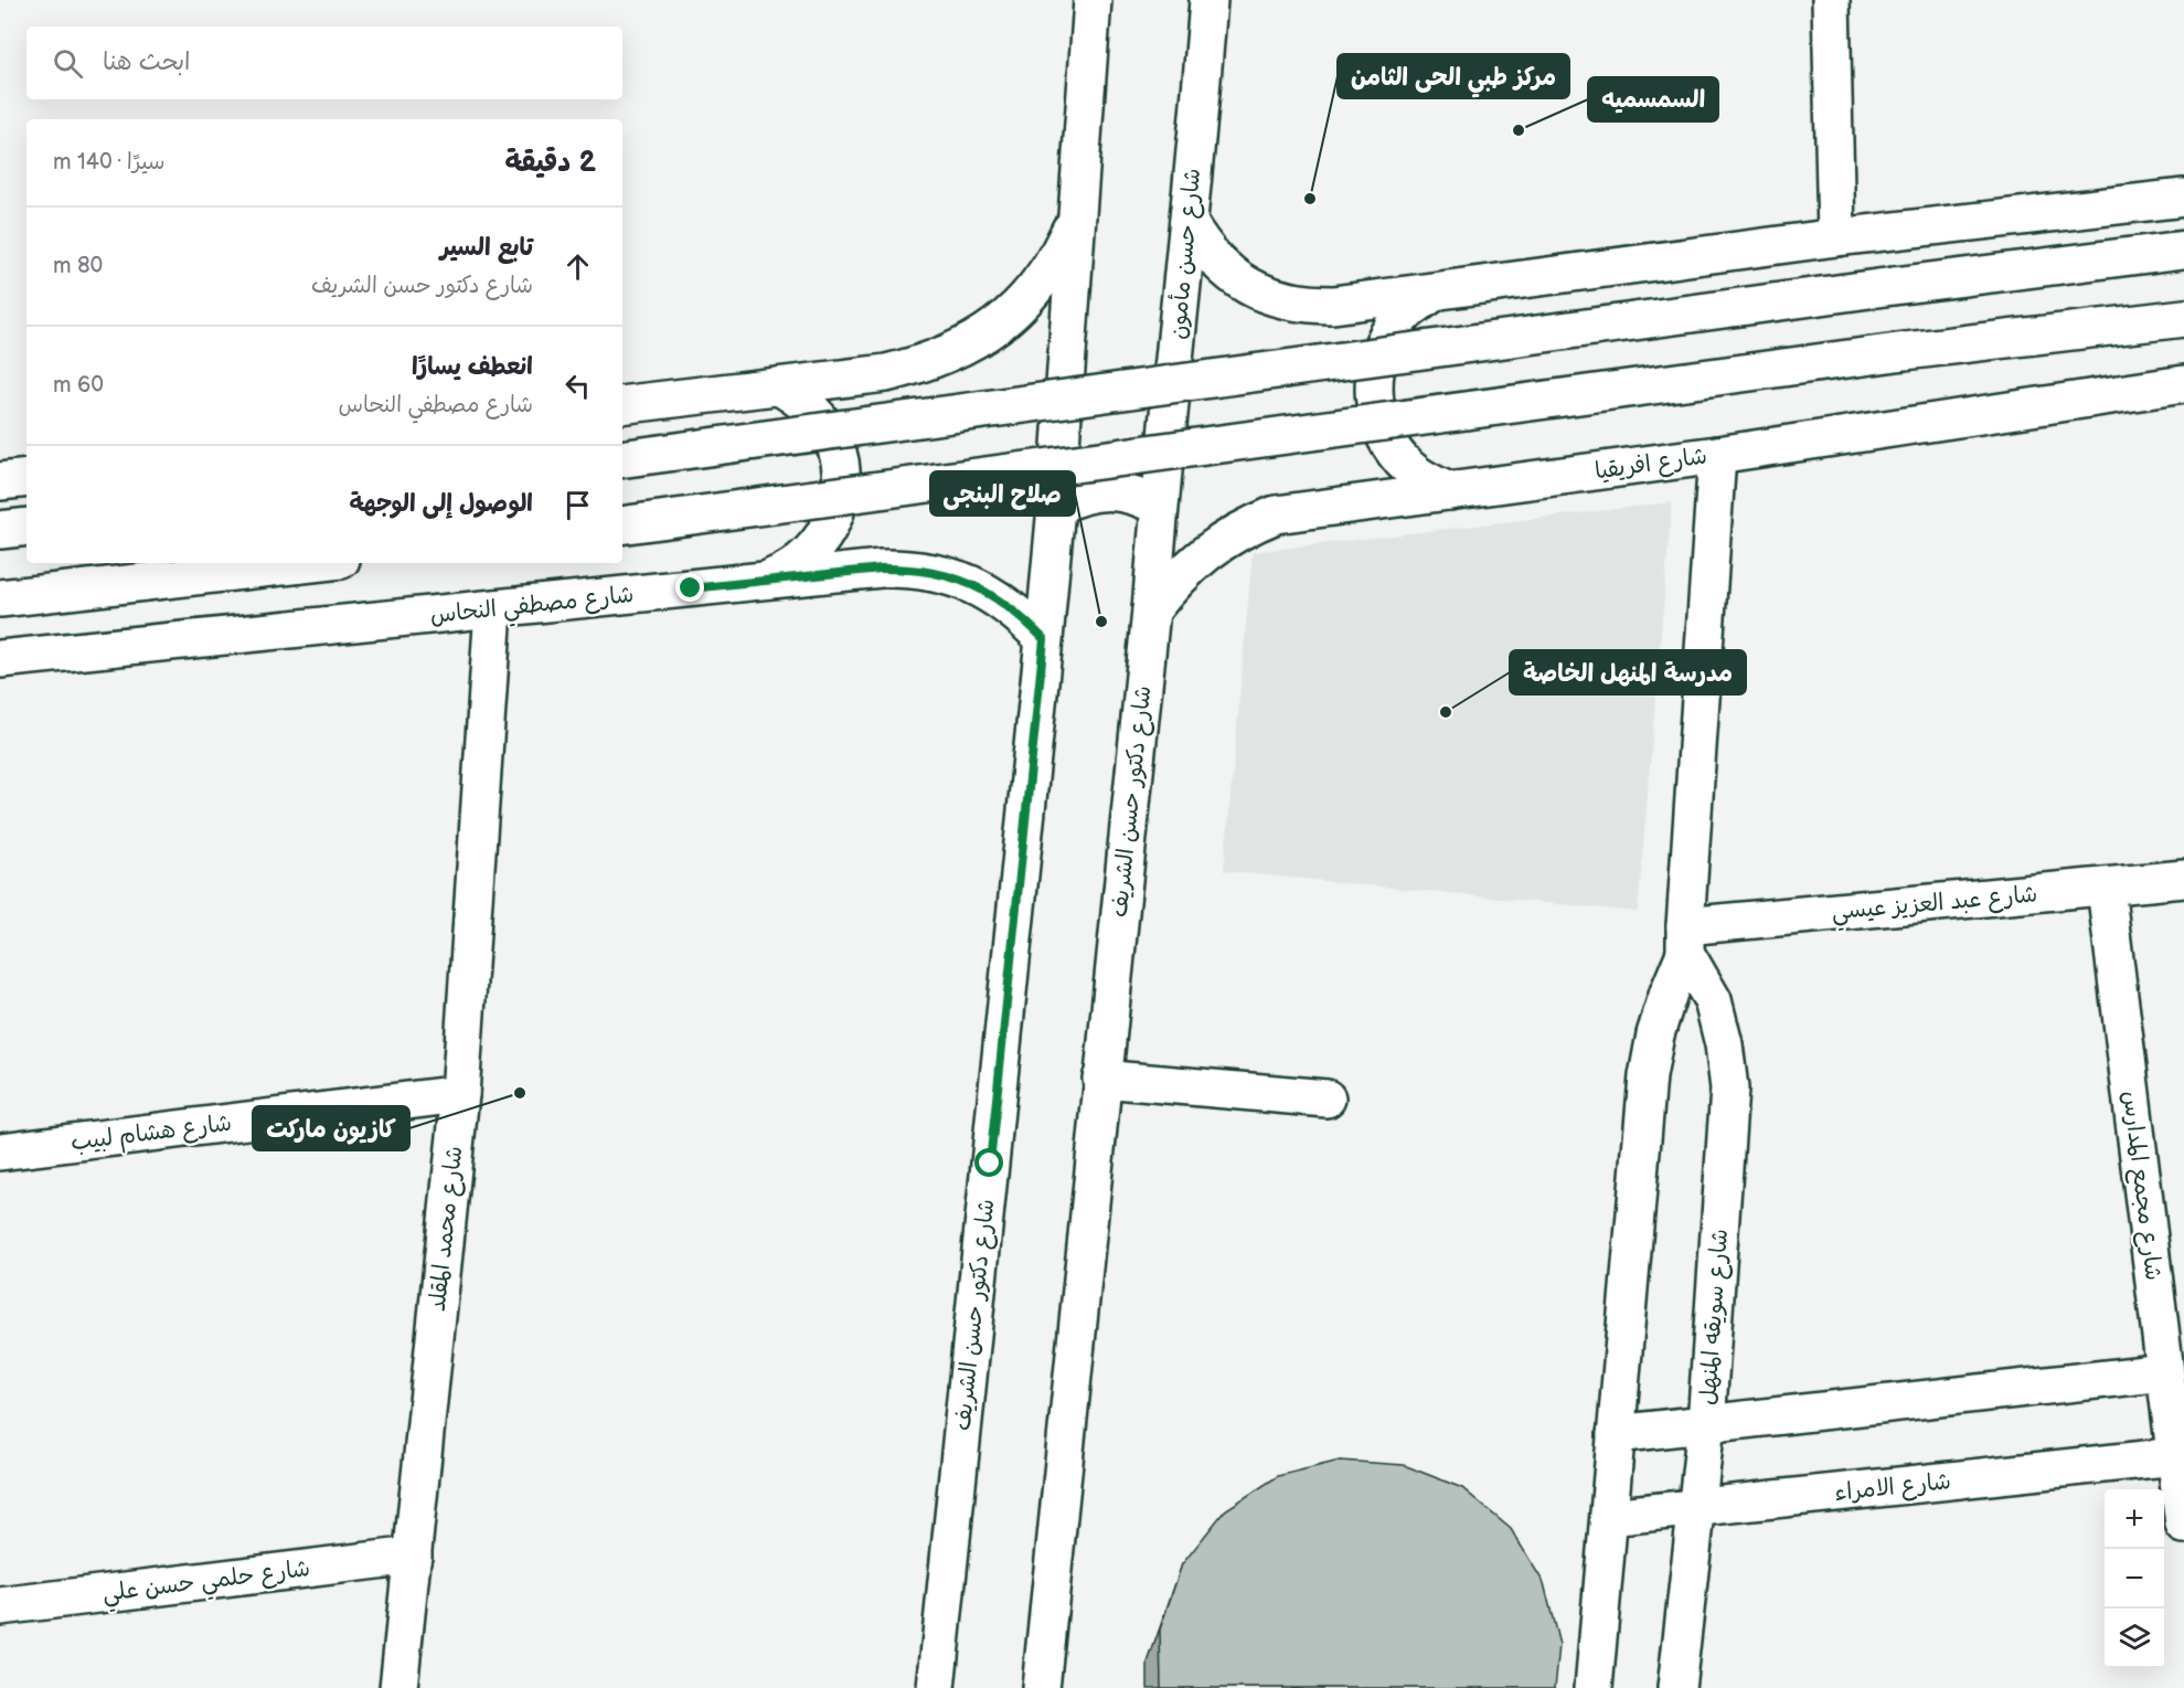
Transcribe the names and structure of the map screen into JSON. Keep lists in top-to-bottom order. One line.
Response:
{"streets":{"main road":["شارع حسن مأمون","شارع افريقيا","شارع مصطفي النحاس","شارع دكتور حسن الشريف","شارع عبد العزيز عيسي","شارع هشام لبيب","شارع مجمع المدارس","شارع محمد المقلد","شارع سويقه المنهل","شارع الامراء","شارع حلمي حسن علي"]},"crossings":[["شارع حسن مأمون","شارع دكتور حسن الشريف"],["شارع افريقيا","شارع دكتور حسن الشريف"],["شارع مصطفي النحاس","شارع دكتور حسن الشريف"],["شارع مصطفي النحاس","شارع محمد المقلد"],["شارع عبد العزيز عيسي","شارع مجمع المدارس"],["شارع عبد العزيز عيسي","شارع سويقه المنهل"],["شارع هشام لبيب","شارع محمد المقلد"],["شارع مجمع المدارس","شارع الامراء"],["شارع محمد المقلد","شارع حلمي حسن علي"],["شارع سويقه المنهل","شارع الامراء"]],"places":["السمسميه","مركز طبي الحى الثامن","صلاح البنجى","مدرسة المنهل الخاصة","كازيون ماركت"],"page":{"search":"ابحث هنا","heading":["2 دقيقة","سيرًا · 140 m"],"list":[["تابع السير","شارع دكتور حسن الشريف","80 m"],["انعطف يسارًا","شارع مصطفي النحاس","60 m"],"الوصول إلى الوجهة"],"map_buttons":["+","−"]}}
